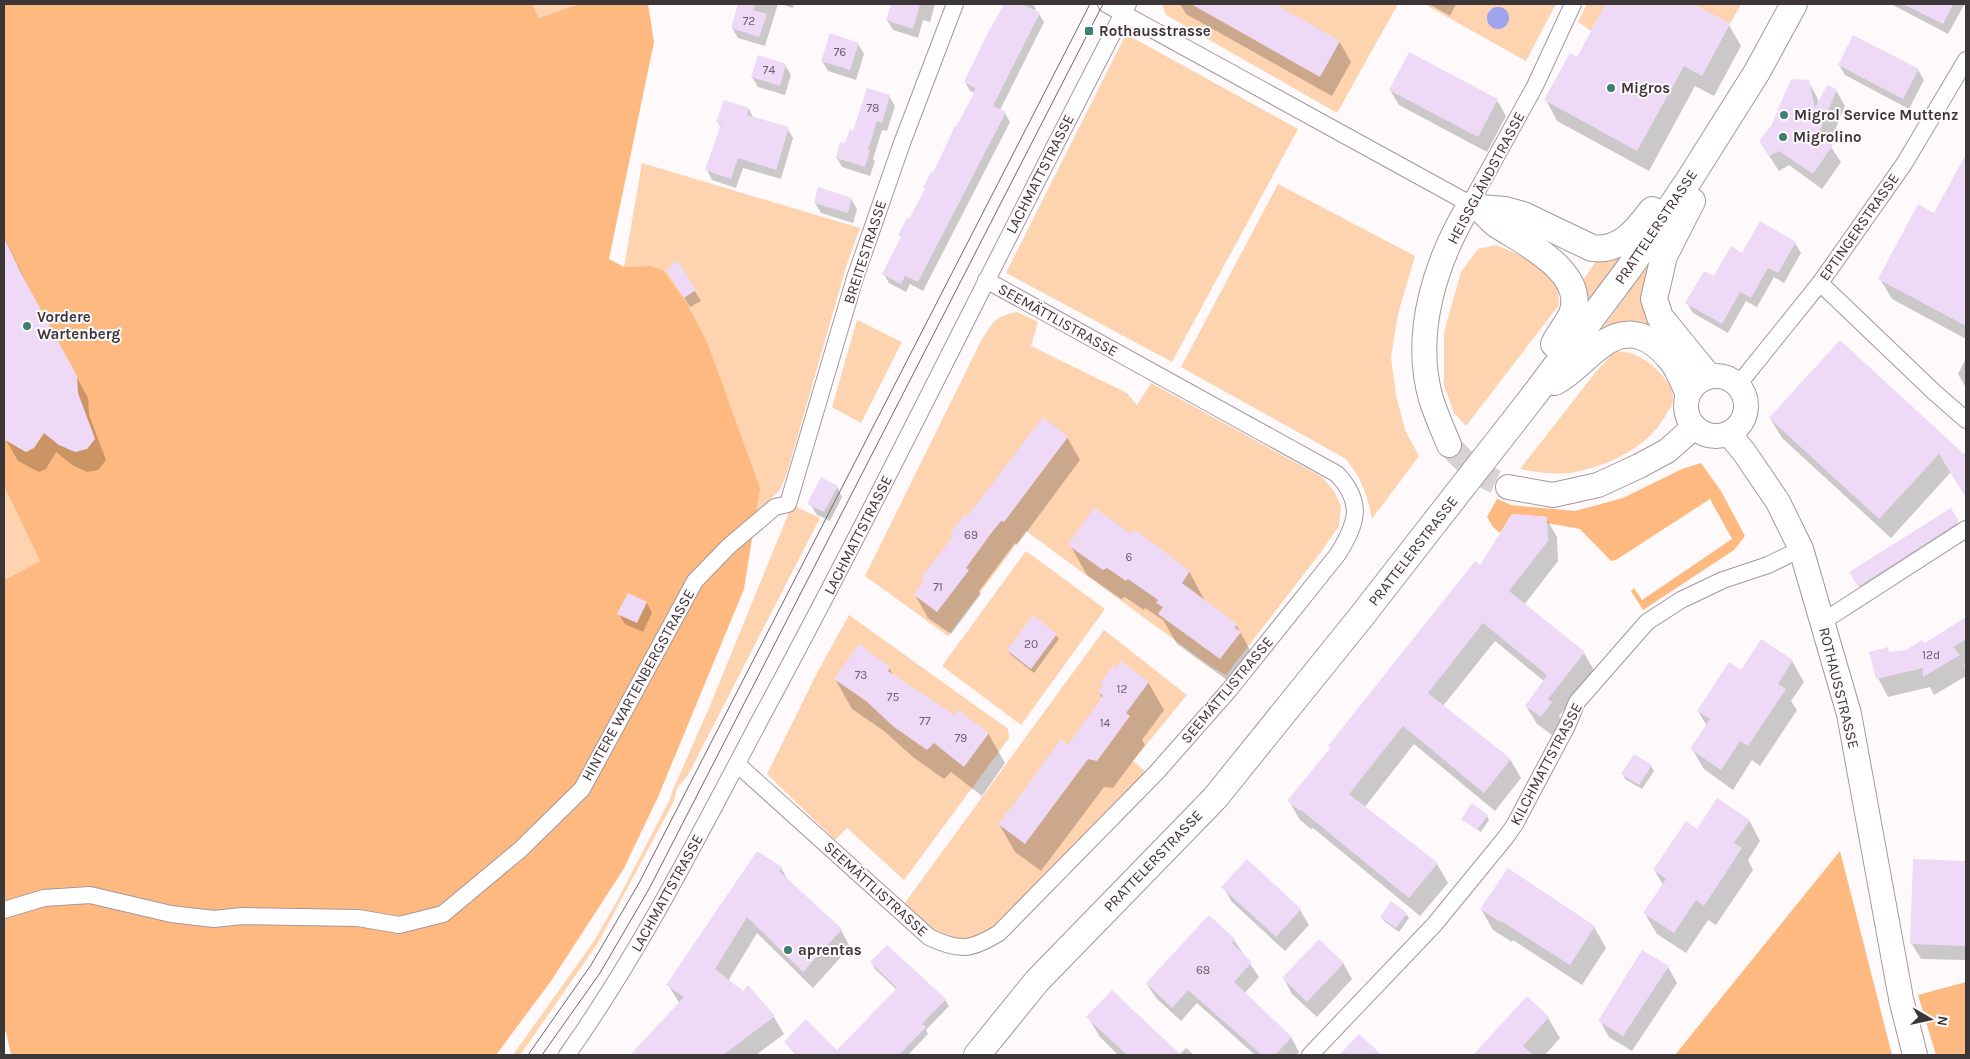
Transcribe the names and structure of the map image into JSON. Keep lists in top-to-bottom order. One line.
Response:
{"streets":{"main road":["PRATTELERSTRASSE"],"street":["LACHMATTSTRASSE","HEISSGLÄNDSTRASSE","EPTINGERSTRASSE","BREITESTRASSE","SEEMÄTTLISTRASSE","HINTERE WARTENBERGSTRASSE","ROTHAUSSTRASSE","KILCHMATTSTRASSE"]},"crossings":[["LACHMATTSTRASSE","SEEMÄTTLISTRASSE"],["EPTINGERSTRASSE","ROTHAUSSTRASSE"],["BREITESTRASSE","HINTERE WARTENBERGSTRASSE"],["ROTHAUSSTRASSE","KILCHMATTSTRASSE"]],"places":{"transit":["Rothausstrasse"],"other":["Migros","Migrol Service Muttenz","Migrolino","Vordere Wartenberg","aprentas"]},"house_numbers":["72","76","74","78","69","6","71","20","12d","73","12","75","77","14","79","68"],"north":"right"}
